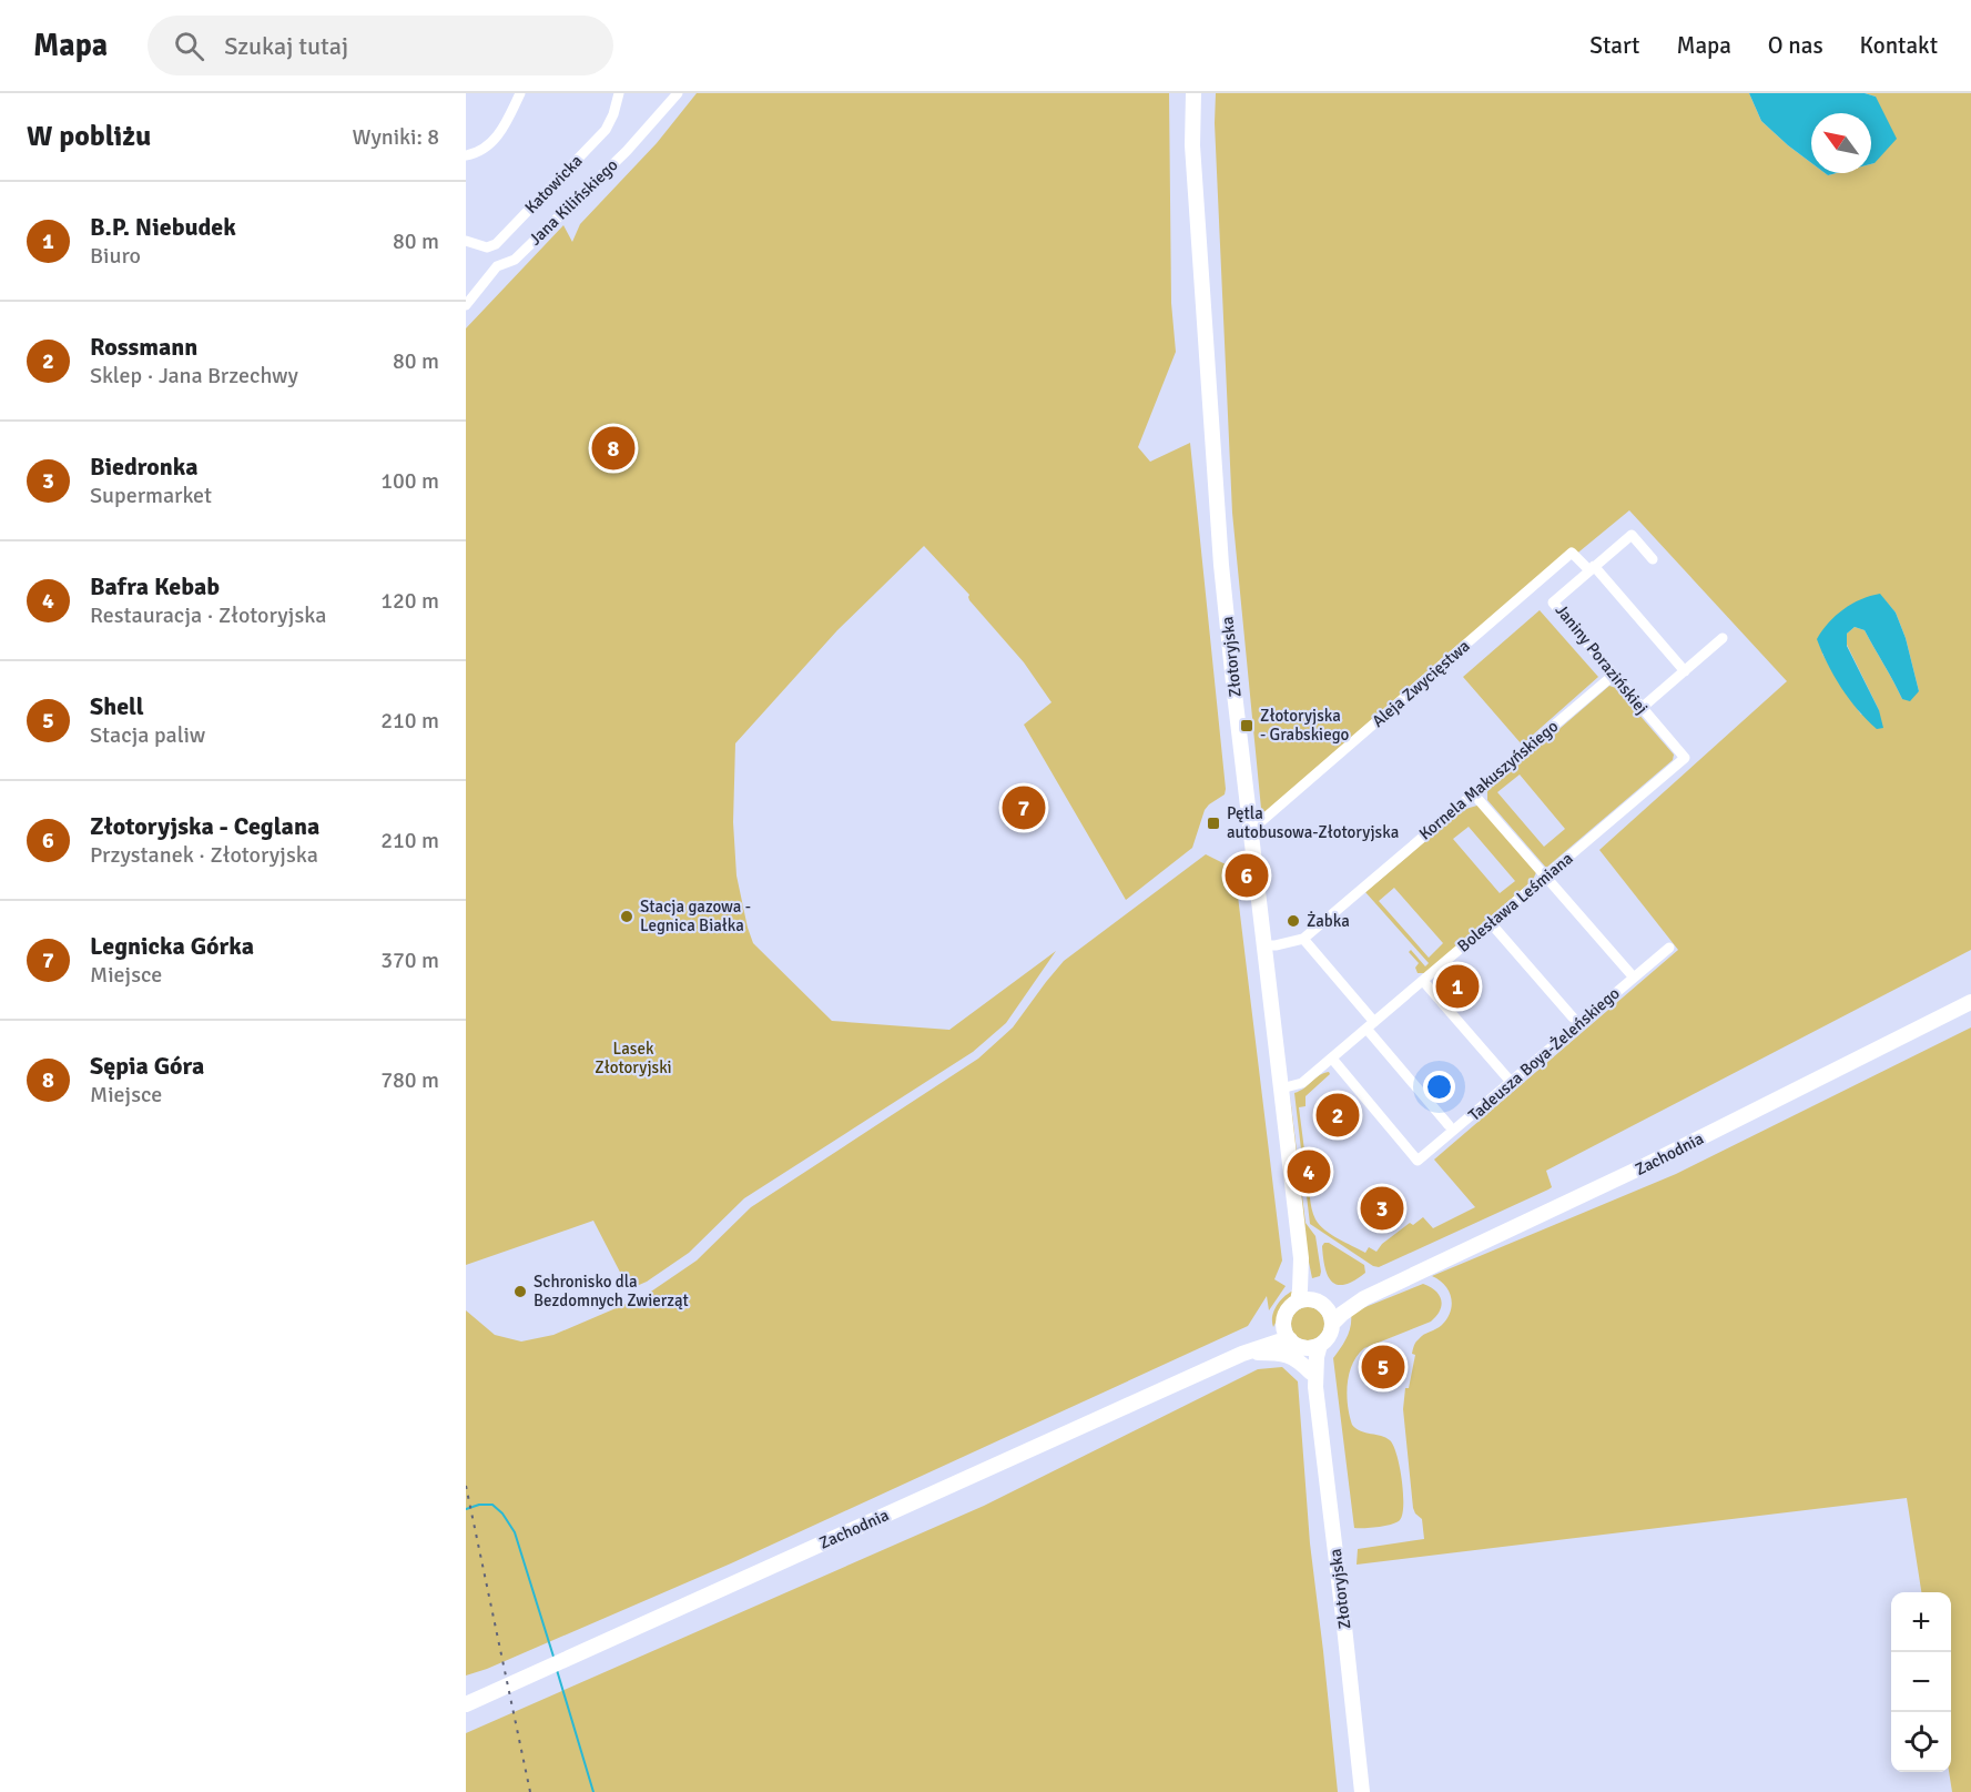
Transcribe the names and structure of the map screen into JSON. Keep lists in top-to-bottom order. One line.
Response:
{"streets":{"main road":["Złotoryjska","Zachodnia"],"street":["Katowicka","Jana Kilińskiego","Janiny Porazińskiej","Aleja Zwycięstwa","Kornela Makuszyńskiego","Bolesława Leśmiana","Tadeusza Boya-Żeleńskiego"]},"crossings":[["Złotoryjska","Aleja Zwycięstwa"],["Złotoryjska","Kornela Makuszyńskiego"],["Złotoryjska","Bolesława Leśmiana"],["Złotoryjska","Zachodnia"],["Janiny Porazińskiej","Aleja Zwycięstwa"],["Janiny Porazińskiej","Kornela Makuszyńskiego"],["Janiny Porazińskiej","Bolesława Leśmiana"],["Bolesława Leśmiana","Tadeusza Boya-Żeleńskiego"]],"parks":["Lasek Złotoryjski"],"places":{"transit":["Złotoryjska - Grabskiego","Pętla autobusowa-Złotoryjska"],"other":["Stacja gazowa - Legnica Białka","Żabka","Schronisko dla Bezdomnych Zwierząt"]},"north":"top left","page":{"header":"Mapa","search":"Szukaj tutaj","nav":["Start","Mapa","O nas","Kontakt"],"heading":["W pobliżu","Wyniki: 8"],"list":[{"mark":"1","name":"B.P. Niebudek","note":"Biuro","value":"80 m"},{"mark":"2","name":"Rossmann","note":"Sklep · Jana Brzechwy","value":"80 m"},{"mark":"3","name":"Biedronka","note":"Supermarket","value":"100 m"},{"mark":"4","name":"Bafra Kebab","note":"Restauracja · Złotoryjska","value":"120 m"},{"mark":"5","name":"Shell","note":"Stacja paliw","value":"210 m"},{"mark":"6","name":"Złotoryjska - Ceglana","note":"Przystanek · Złotoryjska","value":"210 m"},{"mark":"7","name":"Legnicka Górka","note":"Miejsce","value":"370 m"},{"mark":"8","name":"Sępia Góra","note":"Miejsce","value":"780 m"}],"pins":["8","7","6","1","2","4","3","5"],"map_buttons":["+","−"]}}
